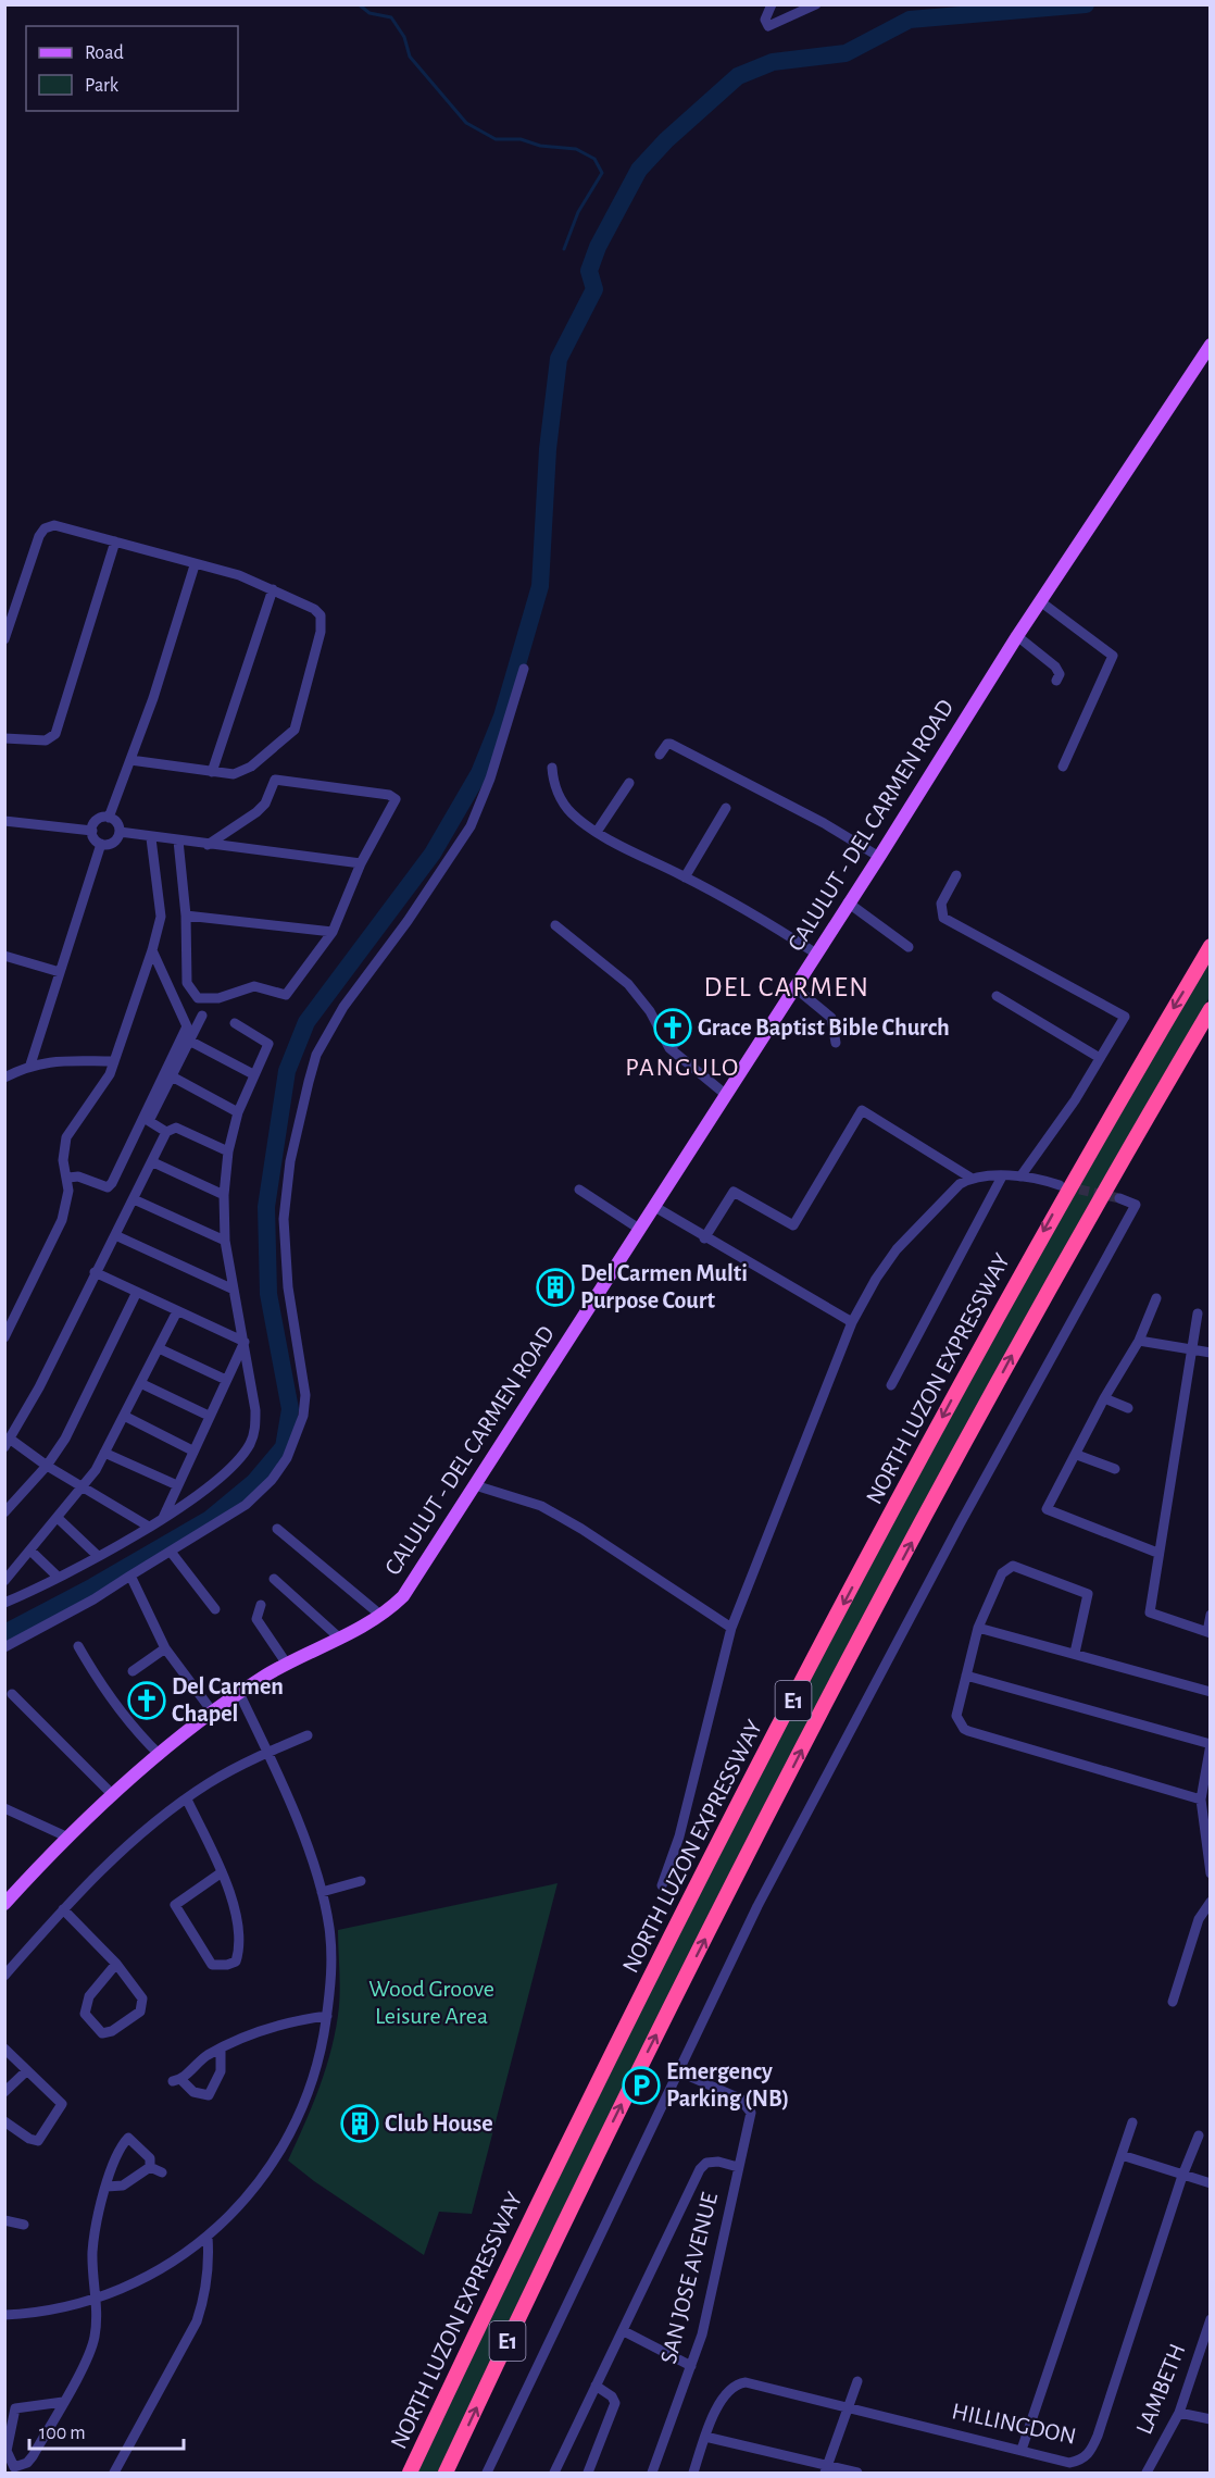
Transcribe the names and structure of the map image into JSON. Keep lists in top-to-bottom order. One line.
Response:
{"streets":{"highway":["NORTH LUZON EXPRESSWAY","E1"],"main road":["CALULUT - DEL CARMEN ROAD"],"street":["SAN JOSE AVENUE","LAMBETH","HILLINGDON"]},"districts":["DEL CARMEN","PANGULO"],"parks":["Wood Groove Leisure Area"],"places":{"church":["Grace Baptist Bible Church","Del Carmen Chapel"],"building":["Del Carmen Multi Purpose Court","Club House"],"parking":["Emergency Parking (NB)"]},"legend":["Road","Park"],"scale_bar":"100 m"}
